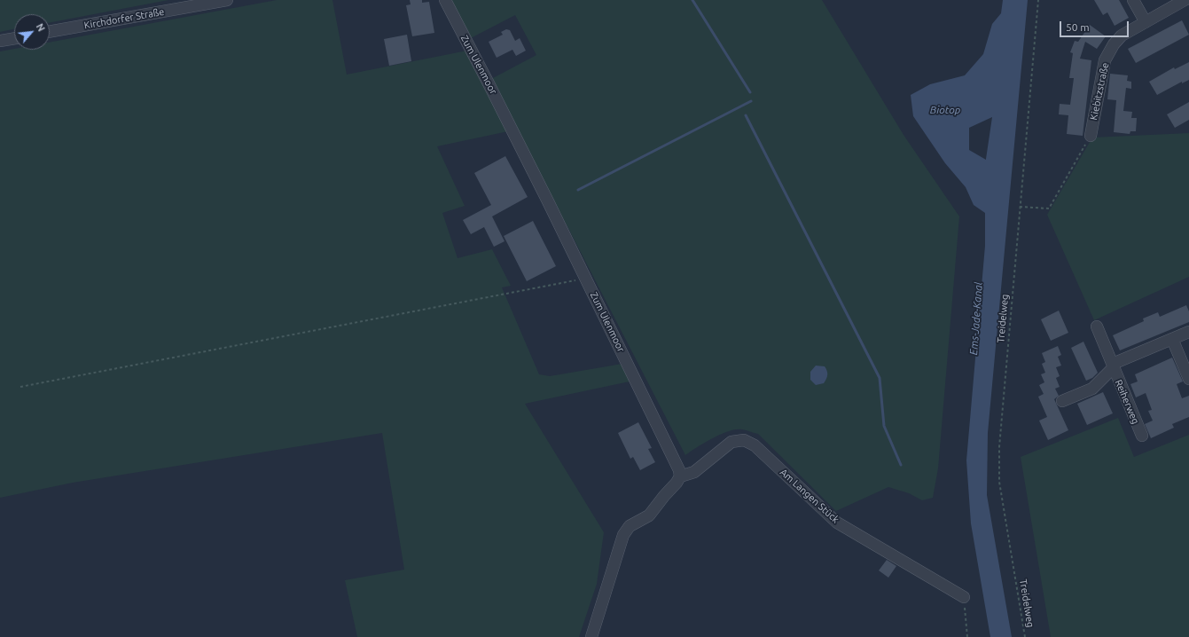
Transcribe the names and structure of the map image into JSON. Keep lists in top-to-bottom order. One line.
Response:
{"streets":{"street":["Kirchdorfer Straße","Zum Ulenmoor","Kiebitzstraße","Reiherweg","Am Langen Stück"],"path":["Treidelweg"]},"crossings":[["Zum Ulenmoor","Am Langen Stück"]],"water":["Biotop","Ems-Jade-Kanal"],"scale_bar":"50 m","north":"top right"}
